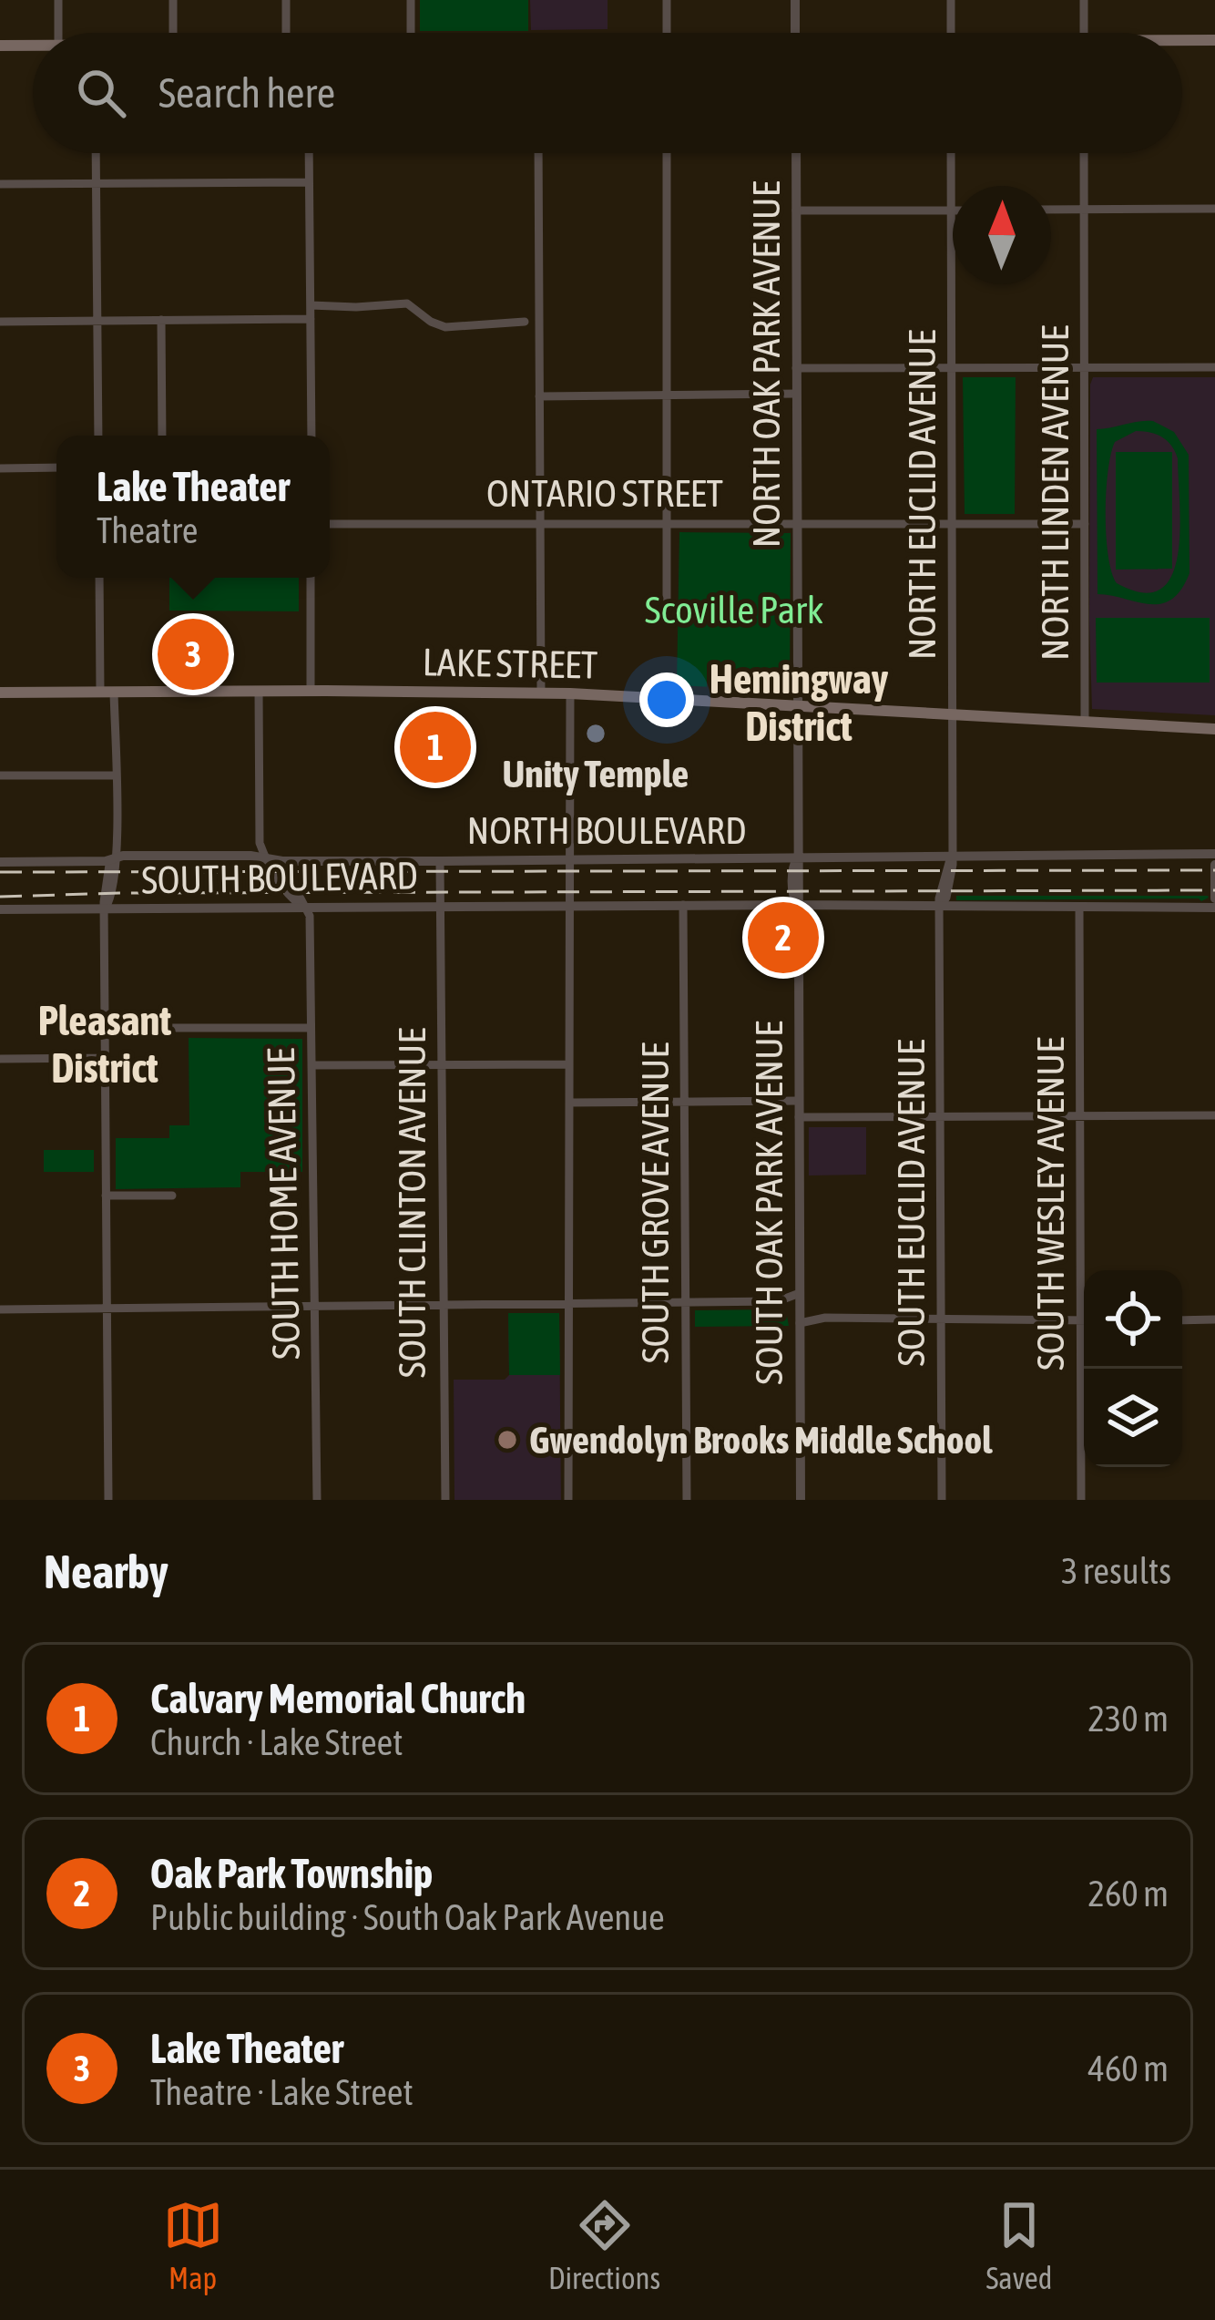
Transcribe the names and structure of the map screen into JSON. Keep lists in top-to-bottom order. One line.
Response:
{"streets":{"main road":["LAKE STREET"],"street":["NORTH OAK PARK AVENUE","ONTARIO STREET","NORTH LINDEN AVENUE","NORTH EUCLID AVENUE","NORTH BOULEVARD","SOUTH BOULEVARD","SOUTH CLINTON AVENUE","SOUTH GROVE AVENUE","SOUTH OAK PARK AVENUE","SOUTH EUCLID AVENUE","SOUTH HOME AVENUE","SOUTH WESLEY AVENUE"]},"crossings":[["NORTH OAK PARK AVENUE","ONTARIO STREET"],["NORTH OAK PARK AVENUE","LAKE STREET"],["NORTH OAK PARK AVENUE","NORTH BOULEVARD"],["NORTH OAK PARK AVENUE","SOUTH BOULEVARD"],["NORTH OAK PARK AVENUE","SOUTH OAK PARK AVENUE"],["ONTARIO STREET","NORTH LINDEN AVENUE"],["ONTARIO STREET","NORTH EUCLID AVENUE"],["NORTH LINDEN AVENUE","LAKE STREET"],["NORTH EUCLID AVENUE","LAKE STREET"],["NORTH EUCLID AVENUE","NORTH BOULEVARD"],["NORTH EUCLID AVENUE","SOUTH BOULEVARD"],["NORTH EUCLID AVENUE","SOUTH EUCLID AVENUE"],["NORTH BOULEVARD","SOUTH CLINTON AVENUE"],["NORTH BOULEVARD","SOUTH HOME AVENUE"],["SOUTH BOULEVARD","SOUTH CLINTON AVENUE"],["SOUTH BOULEVARD","SOUTH GROVE AVENUE"],["SOUTH BOULEVARD","SOUTH OAK PARK AVENUE"],["SOUTH BOULEVARD","SOUTH EUCLID AVENUE"],["SOUTH BOULEVARD","SOUTH HOME AVENUE"],["SOUTH BOULEVARD","SOUTH WESLEY AVENUE"]],"districts":["Hemingway District","Pleasant District"],"parks":["Scoville Park"],"places":["Unity Temple","Gwendolyn Brooks Middle School"],"north":"top","page":{"search":"Search here","popup":["Lake Theater","Theatre"],"pins":["3","1","2"],"heading":["Nearby","3 results"],"list":[{"mark":"1","name":"Calvary Memorial Church","note":"Church · Lake Street","value":"230 m"},{"mark":"2","name":"Oak Park Township","note":"Public building · South Oak Park Avenue","value":"260 m"},{"mark":"3","name":"Lake Theater","note":"Theatre · Lake Street","value":"460 m"}],"nav":["Map","Directions","Saved"]}}
